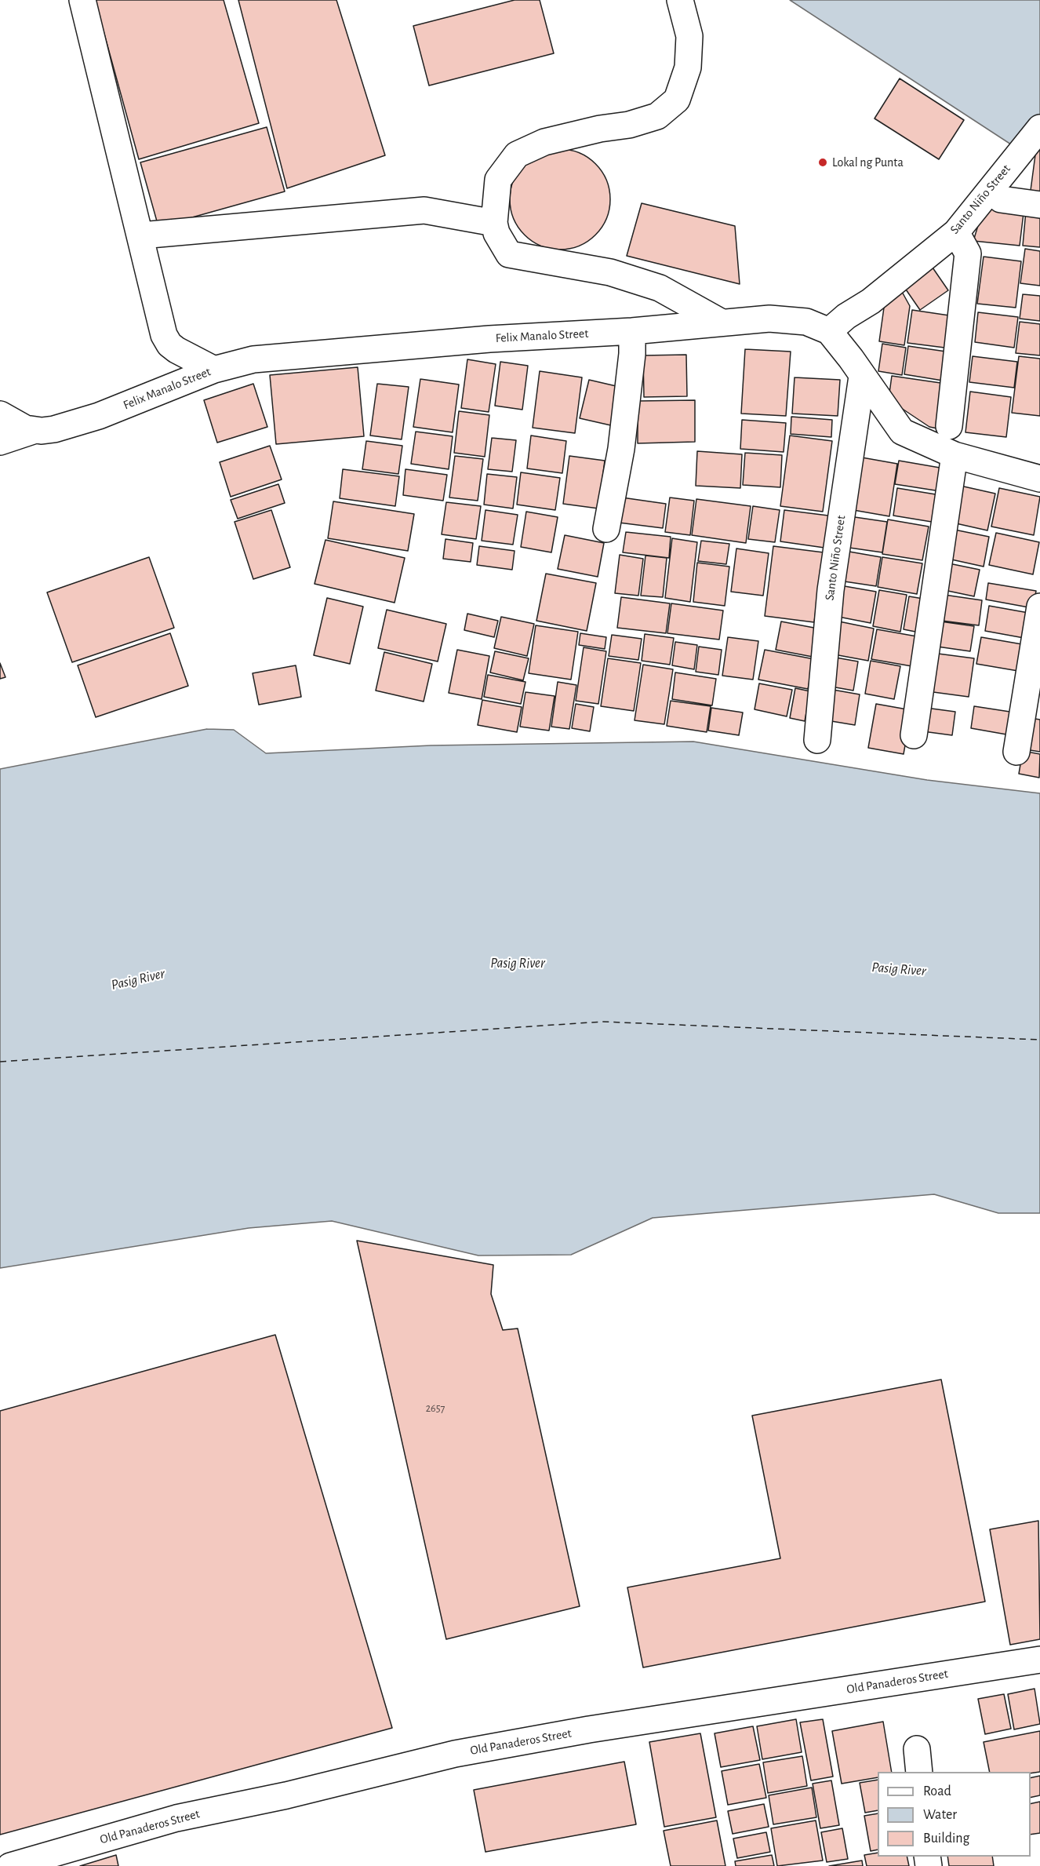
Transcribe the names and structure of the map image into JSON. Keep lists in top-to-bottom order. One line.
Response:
{"streets":{"street":["Santo Niño Street","Felix Manalo Street","Old Panaderos Street"]},"crossings":[["Santo Niño Street","Felix Manalo Street"]],"water":["Pasig River"],"places":["Lokal ng Punta"],"house_numbers":["2657"],"legend":["Road","Water","Building"]}
